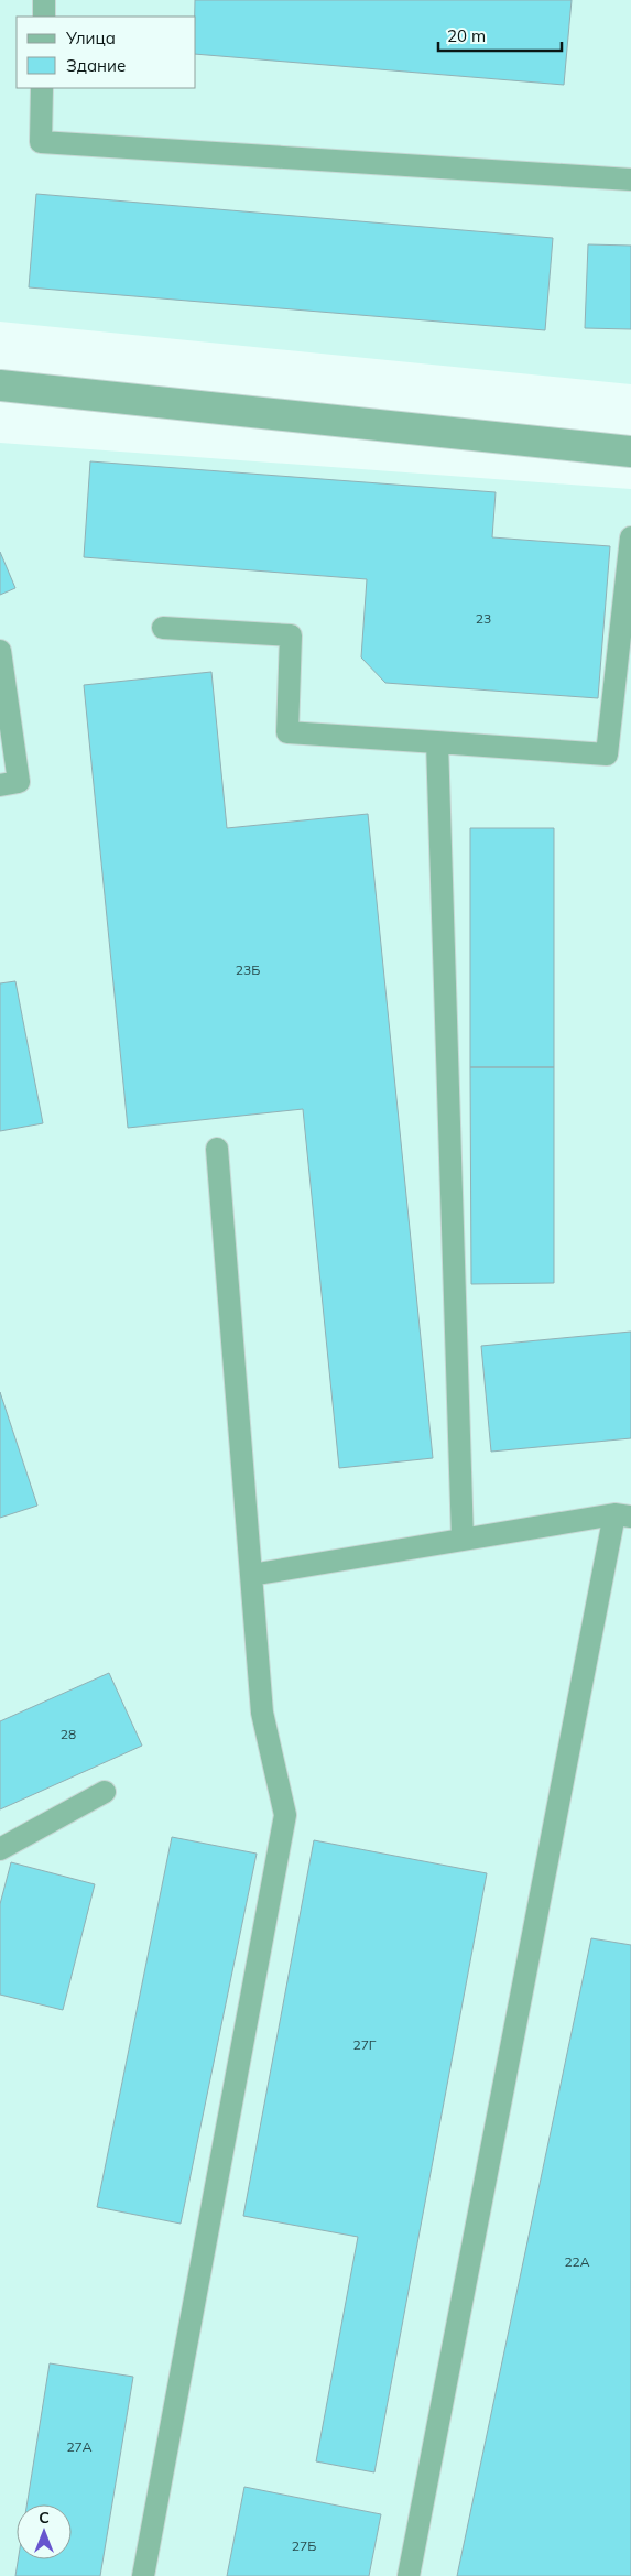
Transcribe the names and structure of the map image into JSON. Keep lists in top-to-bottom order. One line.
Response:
{"house_numbers":["23","23Б","28","27Г","22А","27А","27Б"],"legend":["Улица","Здание"],"scale_bar":"20 m","north":"top"}
